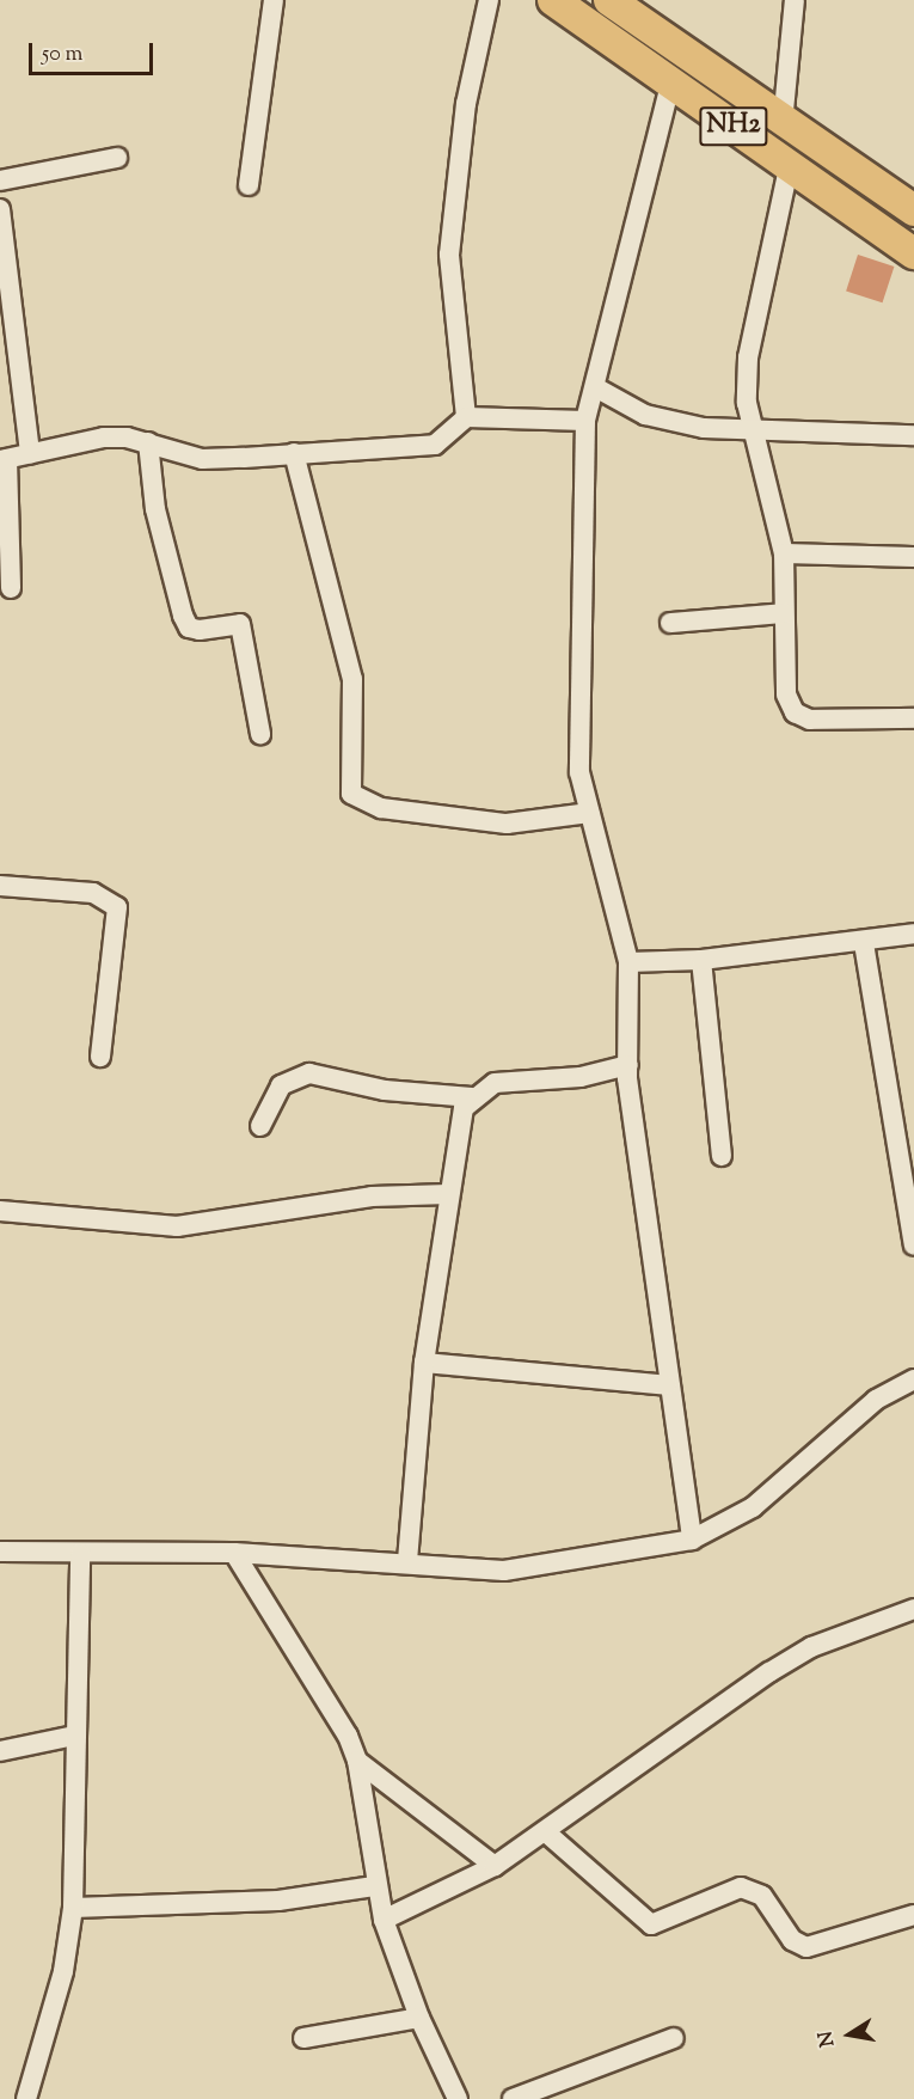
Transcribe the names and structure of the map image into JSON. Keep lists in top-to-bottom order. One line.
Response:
{"streets":{"highway":["NH2"]},"scale_bar":"50 m","north":"left"}
